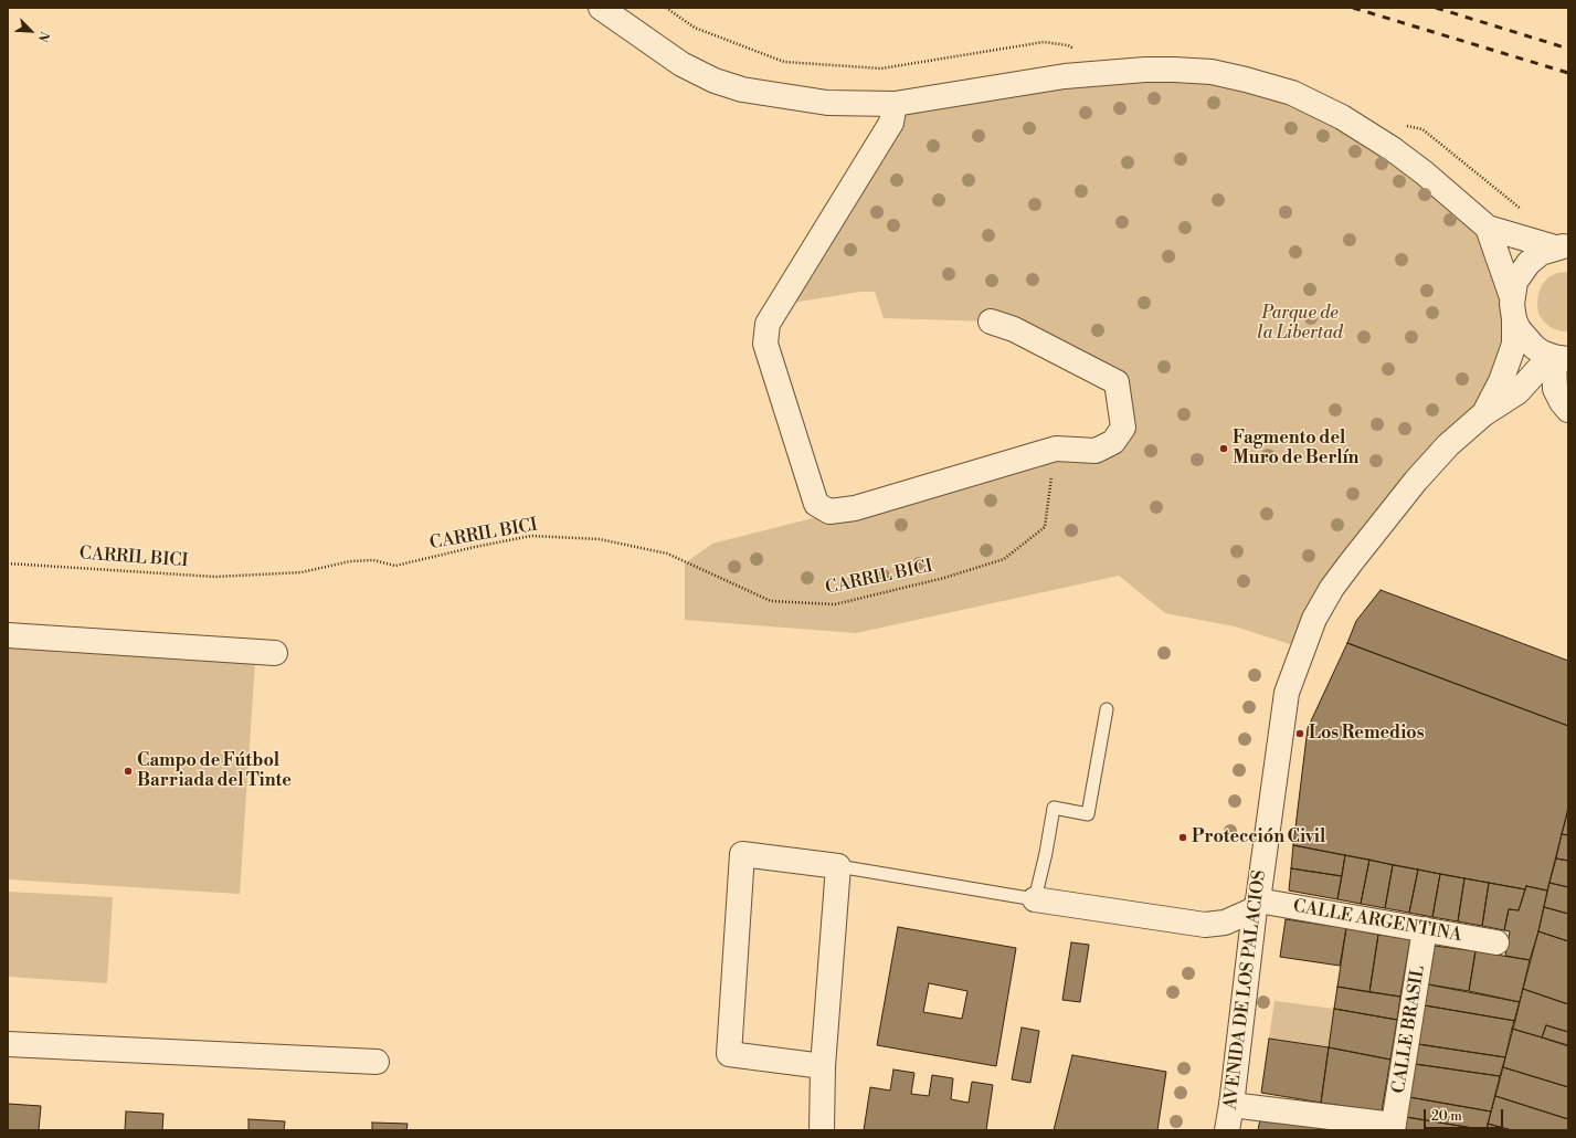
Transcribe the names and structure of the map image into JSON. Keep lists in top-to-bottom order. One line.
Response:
{"streets":{"street":["CALLE ARGENTINA","AVENIDA DE LOS PALACIOS","CALLE BRASIL"],"path":["CARRIL BICI"]},"crossings":[["CALLE ARGENTINA","AVENIDA DE LOS PALACIOS"],["CALLE ARGENTINA","CALLE BRASIL"]],"parks":["Parque de la Libertad"],"places":["Fagmento del Muro de Berlín","Los Remedios","Campo de Fútbol Barriada del Tinte","Protección Civil"],"scale_bar":"20 m","north":"bottom right"}
